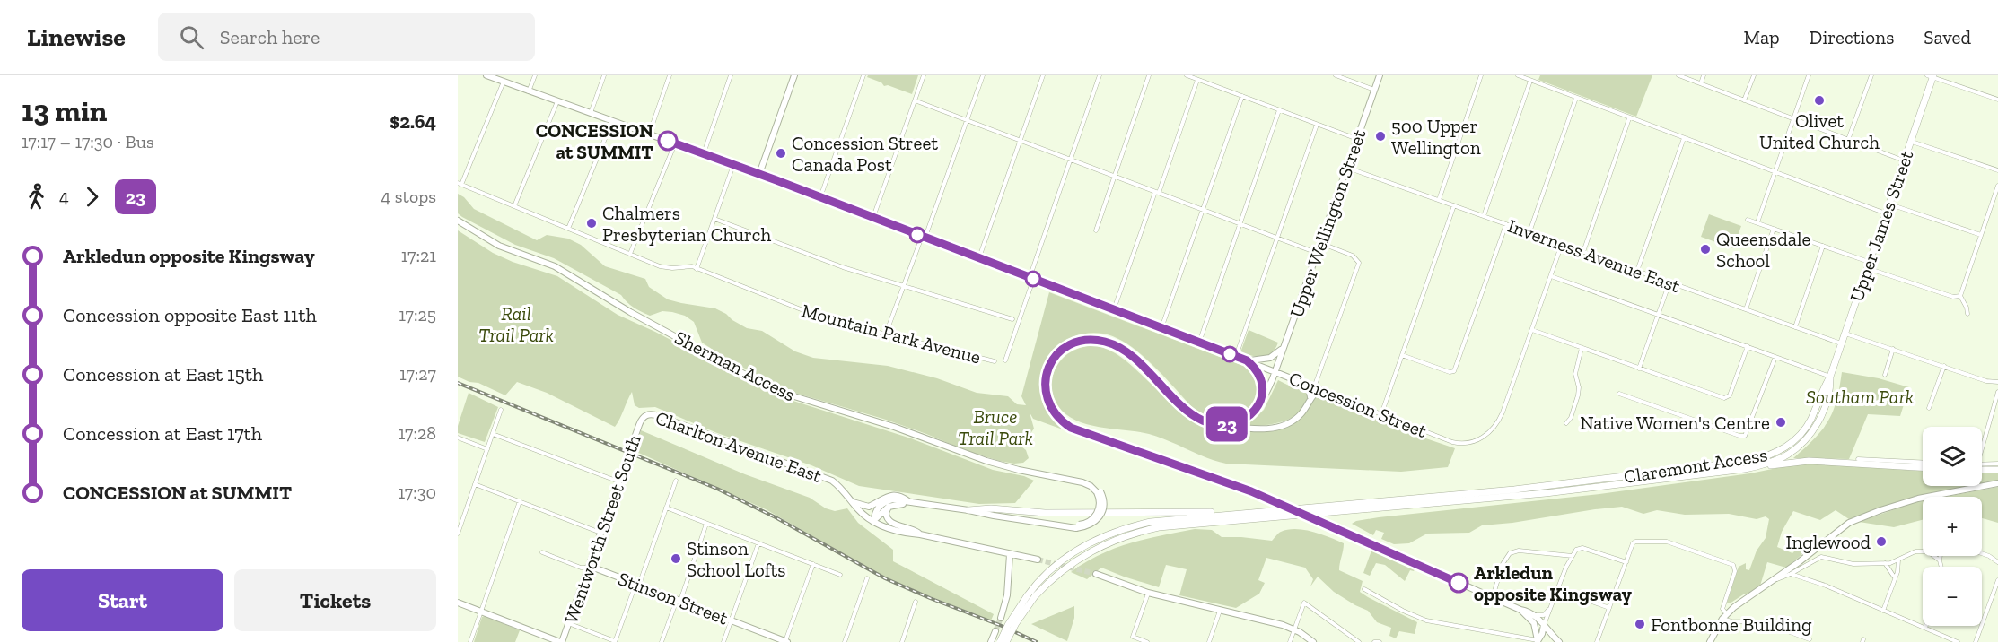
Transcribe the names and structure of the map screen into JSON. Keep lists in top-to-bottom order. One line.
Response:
{"streets":{"main road":["Upper Wellington Street","Upper James Street","Sherman Access","Concession Street","Charlton Avenue East","Claremont Access","Wentworth Street South","Stinson Street"],"street":["Inverness Avenue East","Mountain Park Avenue"]},"crossings":[["Upper Wellington Street","Inverness Avenue East"],["Upper Wellington Street","Concession Street"],["Upper James Street","Inverness Avenue East"],["Upper James Street","Claremont Access"],["Sherman Access","Charlton Avenue East"],["Charlton Avenue East","Wentworth Street South"],["Wentworth Street South","Stinson Street"]],"parks":["Rail Trail Park","Southam Park","Bruce Trail Park"],"places":["Olivet United Church","500 Upper Wellington","CONCESSION at SUMMIT","Concession Street Canada Post","Chalmers Presbyterian Church","Queensdale School","Native Women's Centre","Inglewood","Stinson School Lofts","Arkledun opposite Kingsway","Fontbonne Building"],"lines":["bus line 23"],"page":{"header":"Linewise","search":"Search here","nav":["Map","Directions","Saved"],"heading":["13 min","17:17 – 17:30 · Bus","$2.64"],"on_map":"23","legs":["4","23","4 stops"],"list":[{"name":"Arkledun opposite Kingsway","value":"17:21"},{"name":"Concession opposite East 11th","value":"17:25"},{"name":"Concession at East 15th","value":"17:27"},{"name":"Concession at East 17th","value":"17:28"},{"name":"CONCESSION at SUMMIT","value":"17:30"}],"map_buttons":["+","−"],"buttons":["Start","Tickets"]}}
